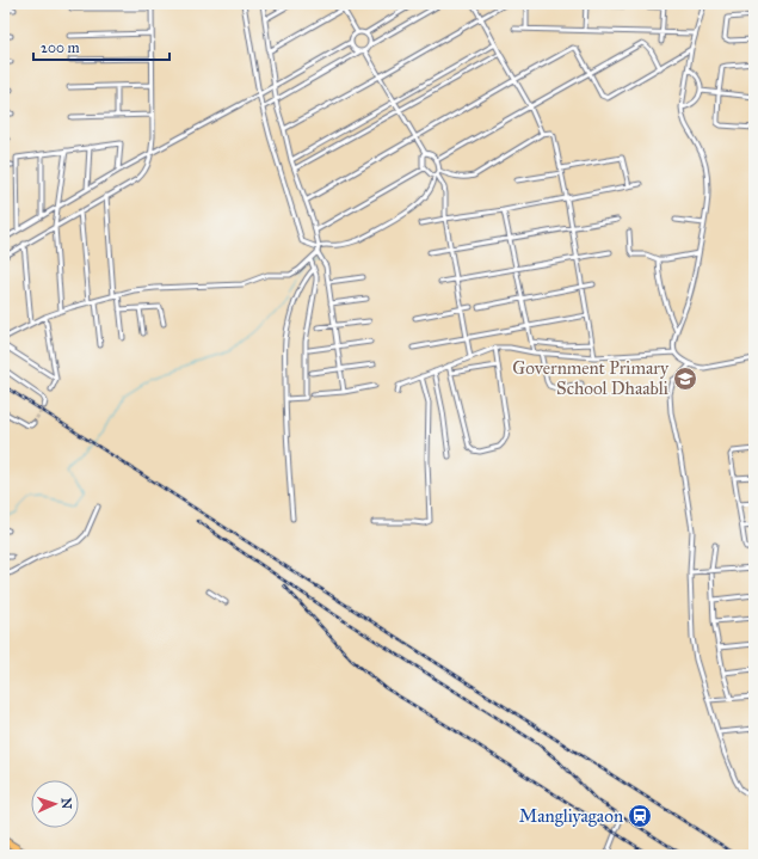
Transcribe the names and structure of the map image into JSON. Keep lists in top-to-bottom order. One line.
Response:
{"places":{"school or university":["Government Primary School Dhaabli"],"station":["Mangliyagaon"]},"scale_bar":"200 m","north":"right"}
